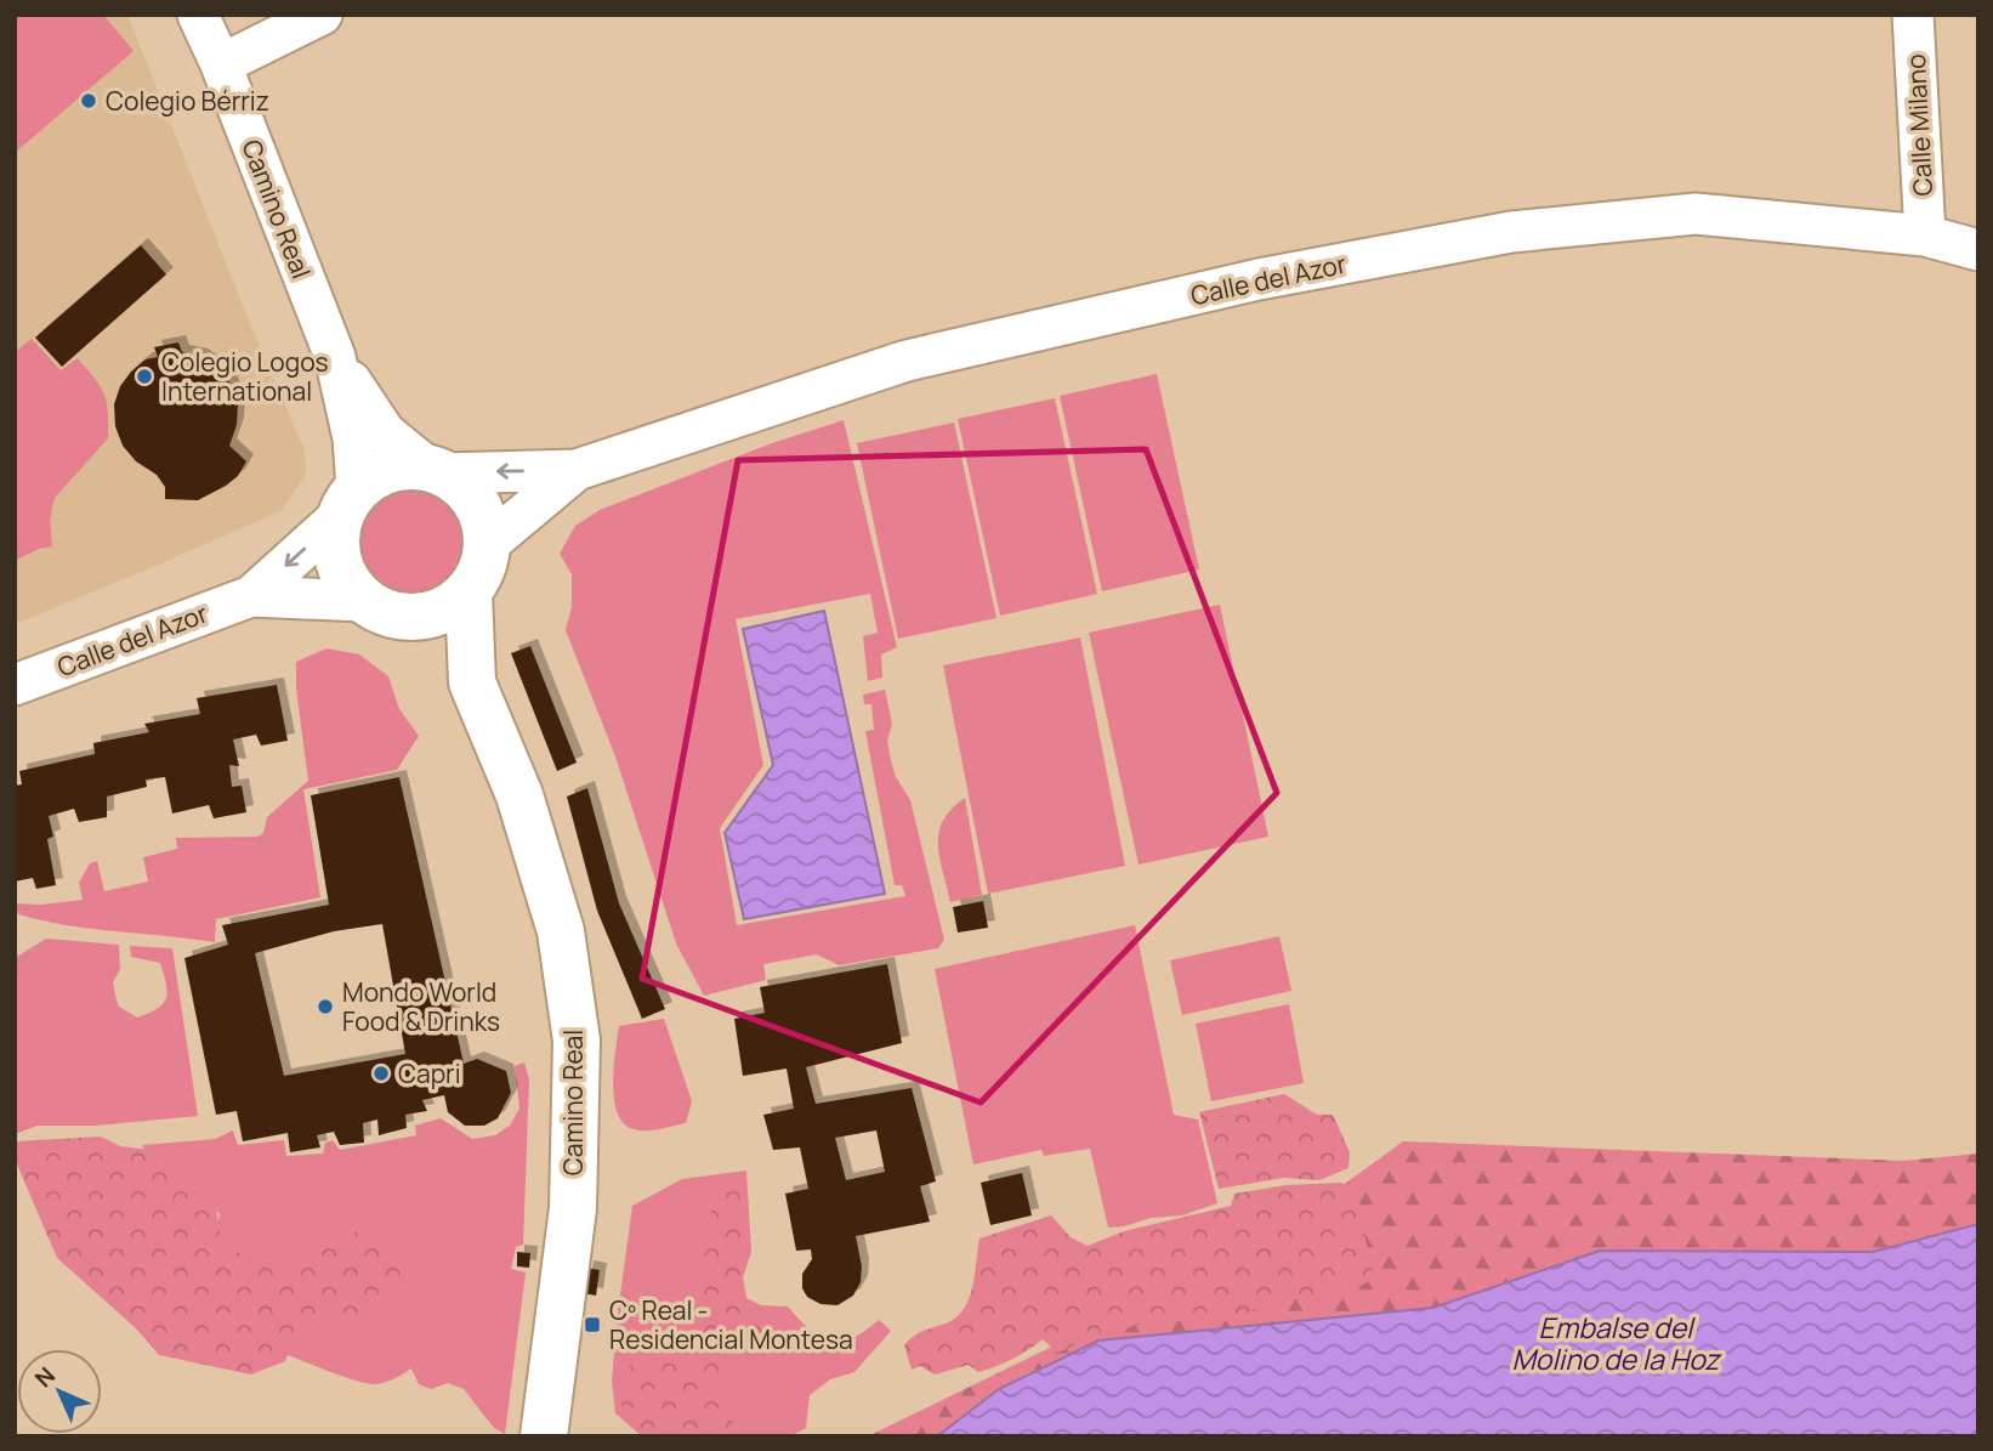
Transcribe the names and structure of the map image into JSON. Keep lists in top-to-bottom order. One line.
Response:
{"streets":{"street":["Calle Milano","Camino Real","Calle del Azor"]},"crossings":[["Calle Milano","Calle del Azor"],["Camino Real","Calle del Azor"]],"water":["Embalse del Molino de la Hoz"],"places":{"other":["Colegio Bérriz","Colegio Logos International","Mondo World Food & Drinks","Capri"],"transit":["Cº Real - Residencial Montesa"]},"north":"top left"}
